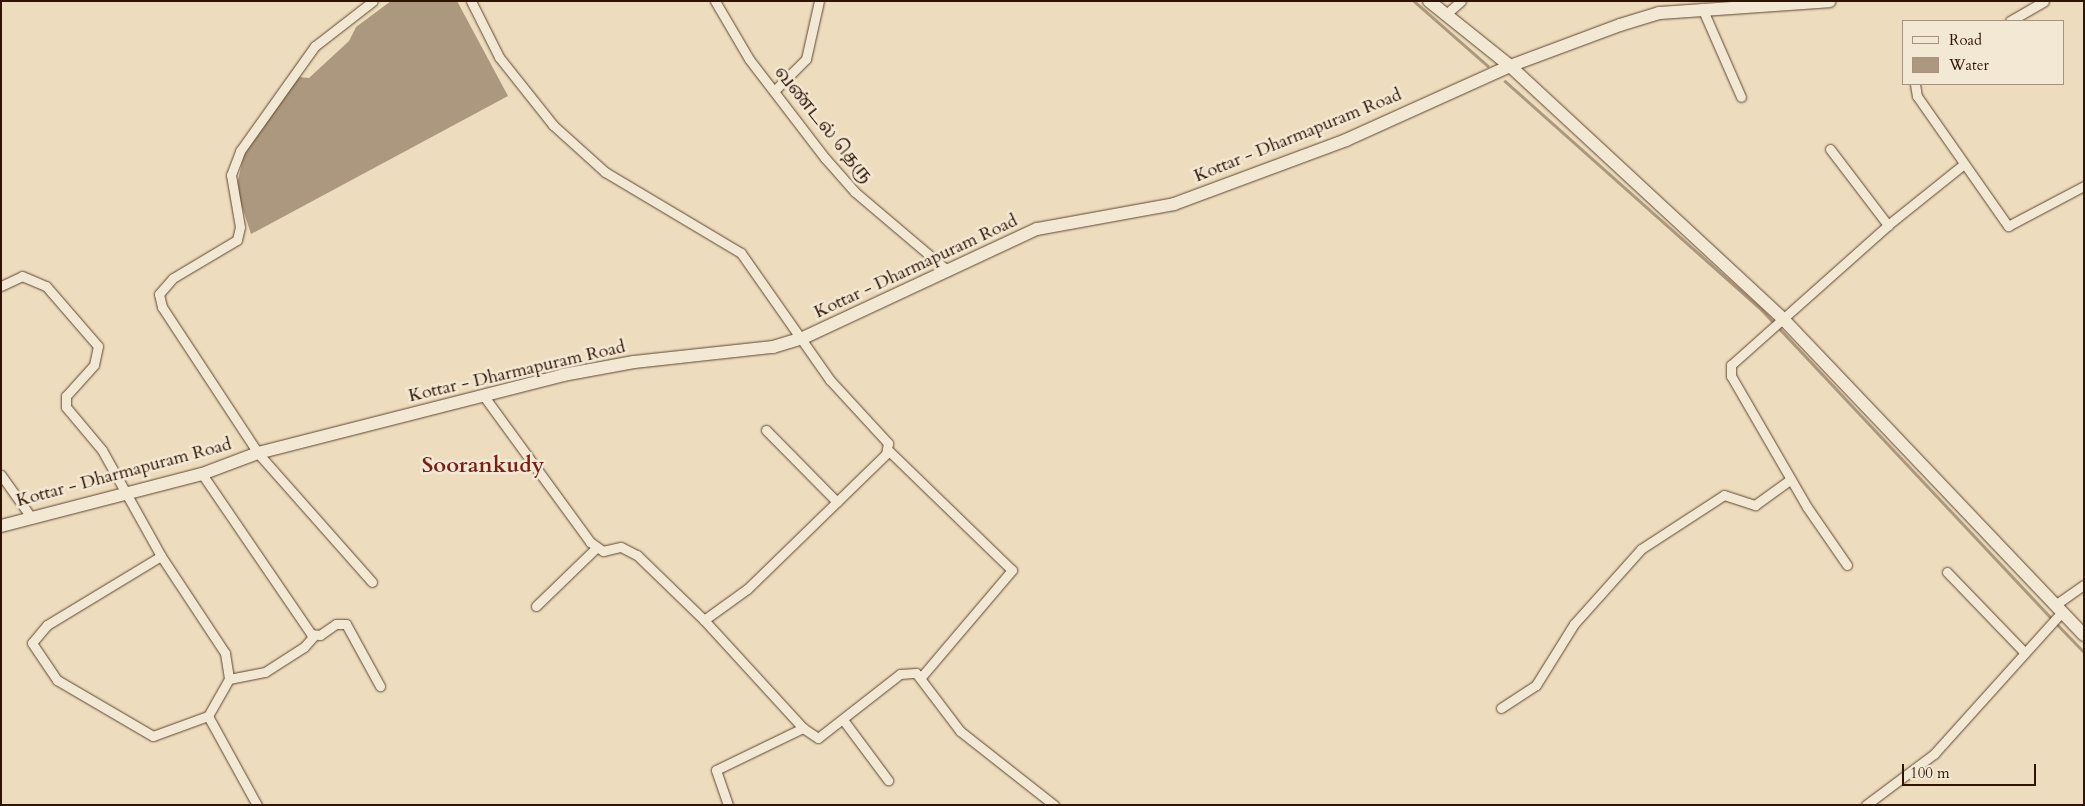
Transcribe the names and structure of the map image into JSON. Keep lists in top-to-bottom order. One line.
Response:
{"streets":{"main road":["Kottar - Dharmapuram Road"],"street":["வண்டல் தெரு"]},"crossings":[["வண்டல் தெரு","Kottar - Dharmapuram Road"]],"districts":["Soorankudy"],"legend":["Road","Water"],"scale_bar":"100 m"}
